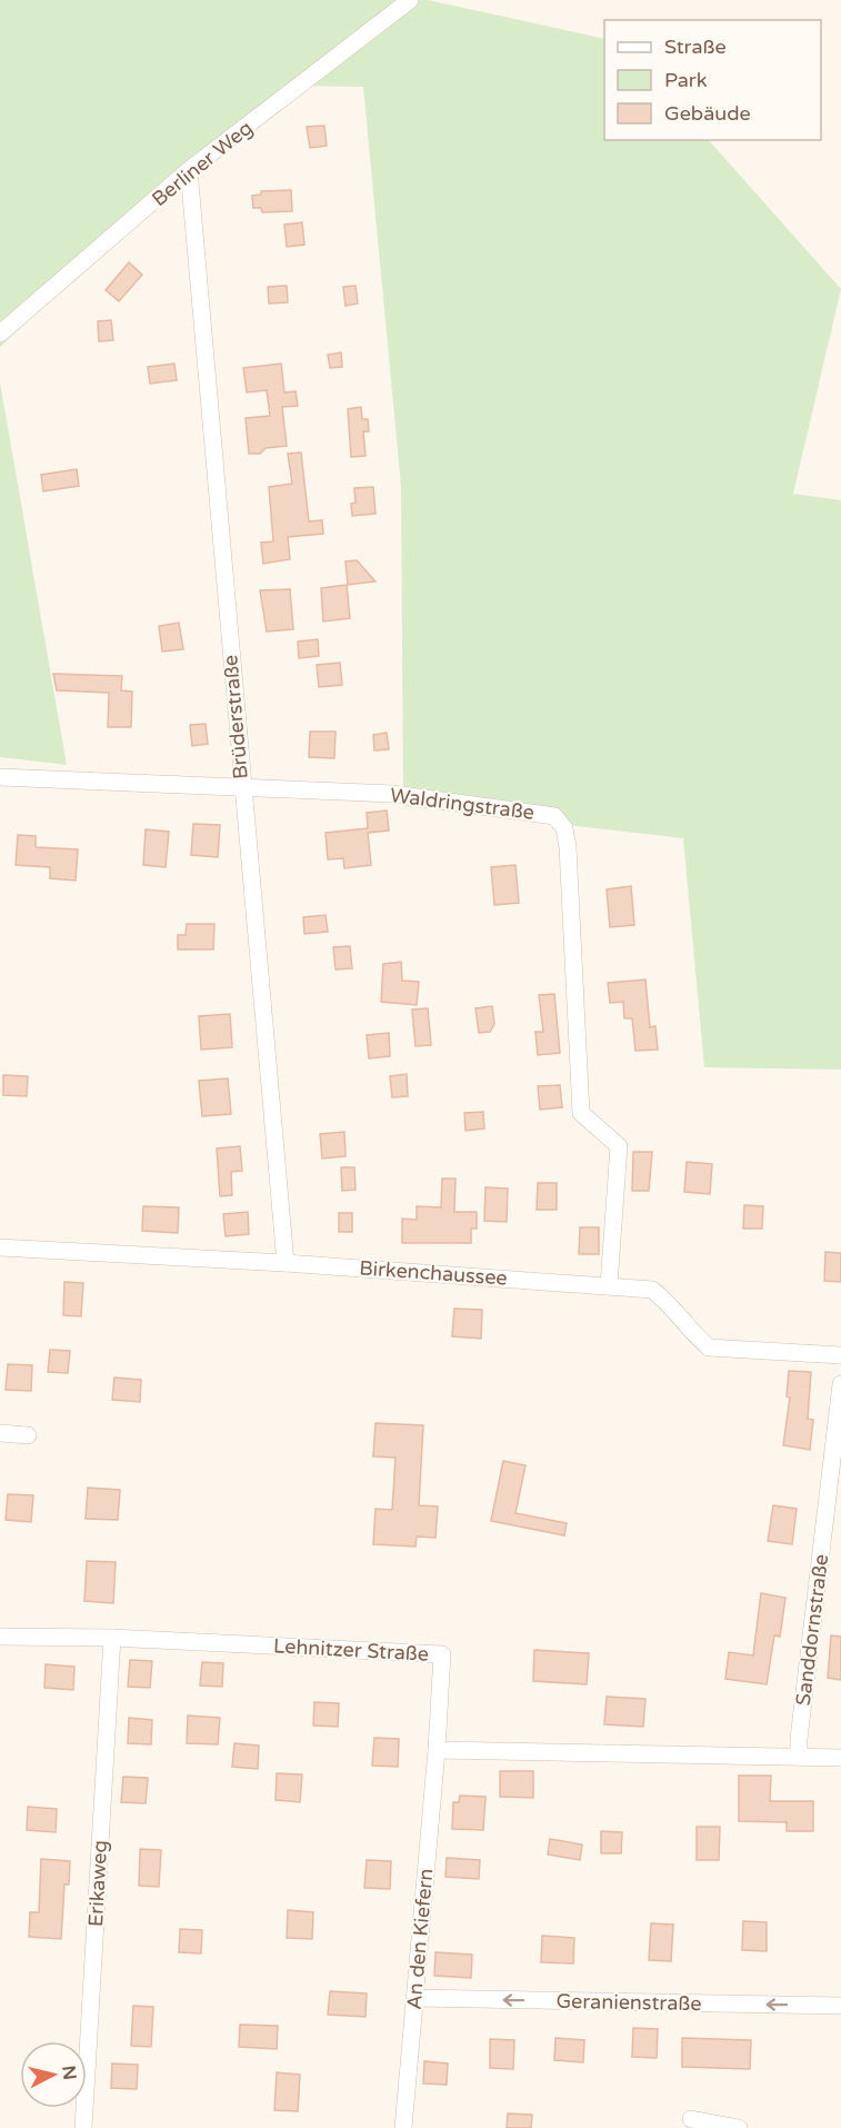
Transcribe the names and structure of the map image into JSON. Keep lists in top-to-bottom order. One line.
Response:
{"streets":{"street":["Berliner Weg","Brüderstraße","Waldringstraße","Birkenchaussee","Sanddornstraße","Lehnitzer Straße","Erikaweg","An den Kiefern","Geranienstraße"]},"crossings":[["Berliner Weg","Brüderstraße"],["Brüderstraße","Waldringstraße"],["Brüderstraße","Birkenchaussee"],["Waldringstraße","Birkenchaussee"],["Lehnitzer Straße","Erikaweg"],["Lehnitzer Straße","An den Kiefern"],["An den Kiefern","Geranienstraße"]],"one_way":["Geranienstraße"],"legend":["Straße","Park","Gebäude"],"north":"right"}
